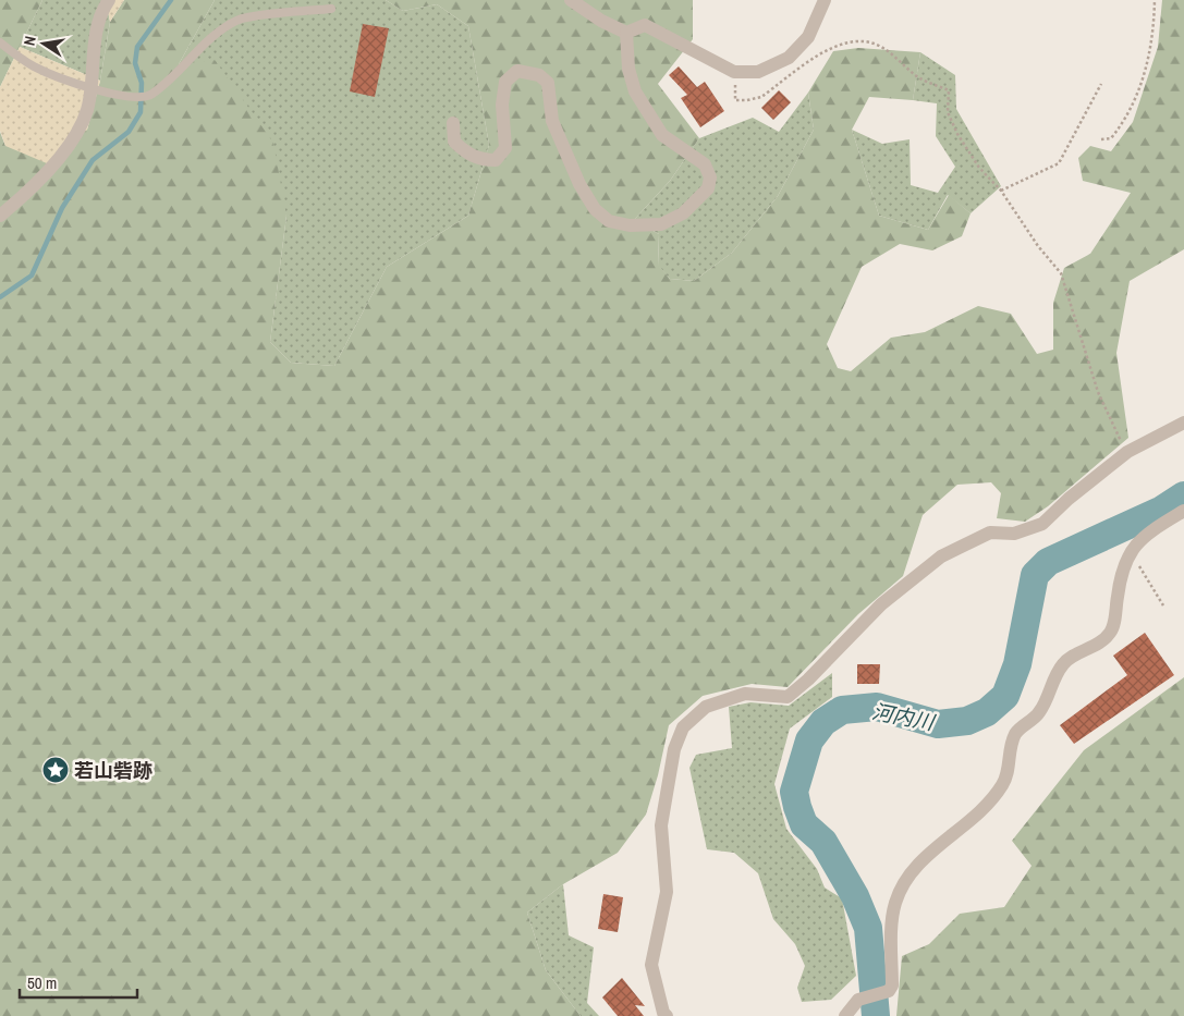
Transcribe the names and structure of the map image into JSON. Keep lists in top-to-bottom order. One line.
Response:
{"water":["河内川"],"places":{"place":["若山砦跡"]},"scale_bar":"50 m","north":"left"}
